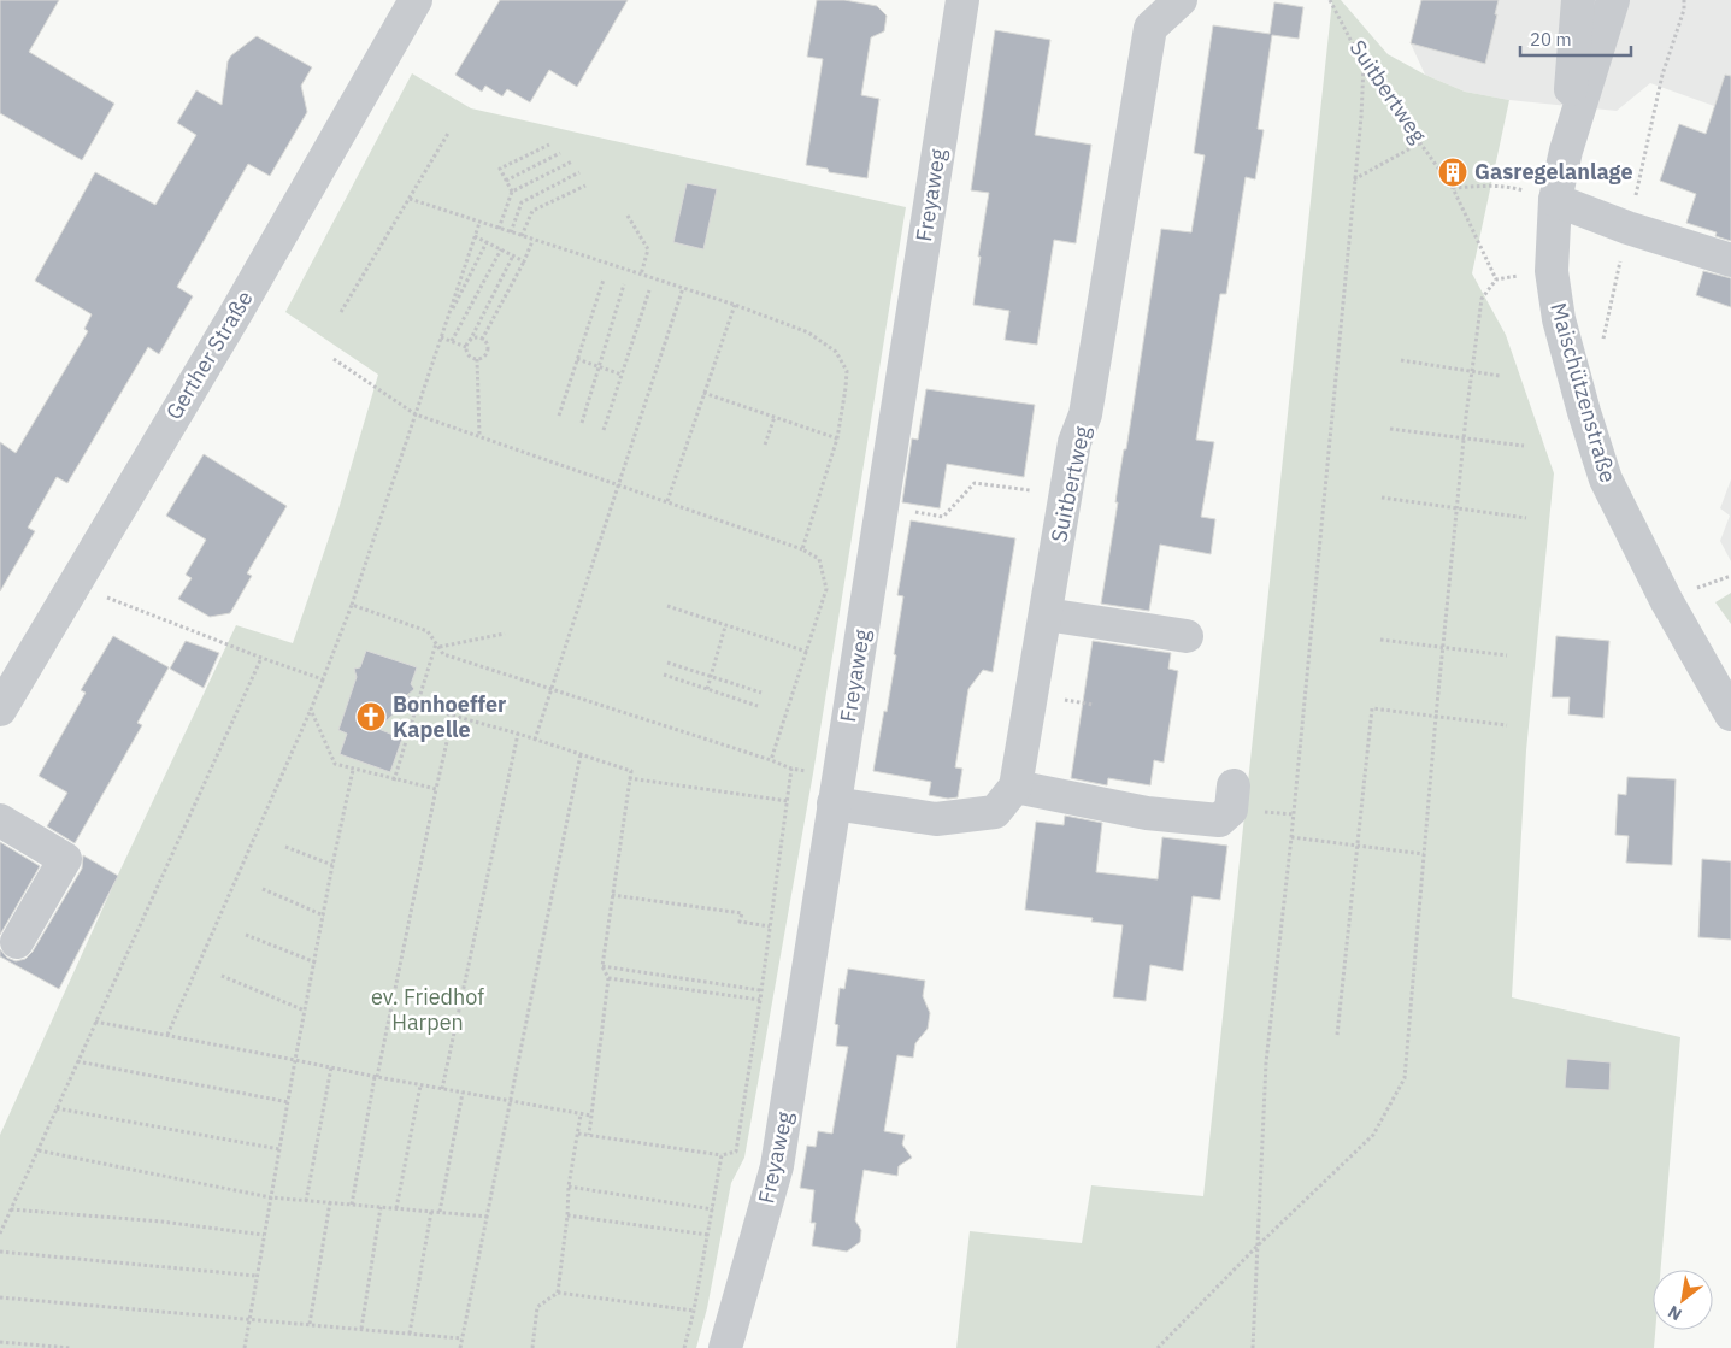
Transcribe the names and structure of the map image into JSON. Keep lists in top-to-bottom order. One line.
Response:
{"streets":{"street":["Suitbertweg","Freyaweg","Gerther Straße","Maischützenstraße"]},"crossings":[["Suitbertweg","Freyaweg"]],"parks":["ev. Friedhof Harpen"],"places":{"building":["Gasregelanlage"],"church":["Bonhoeffer Kapelle"]},"scale_bar":"20 m","north":"bottom left"}
